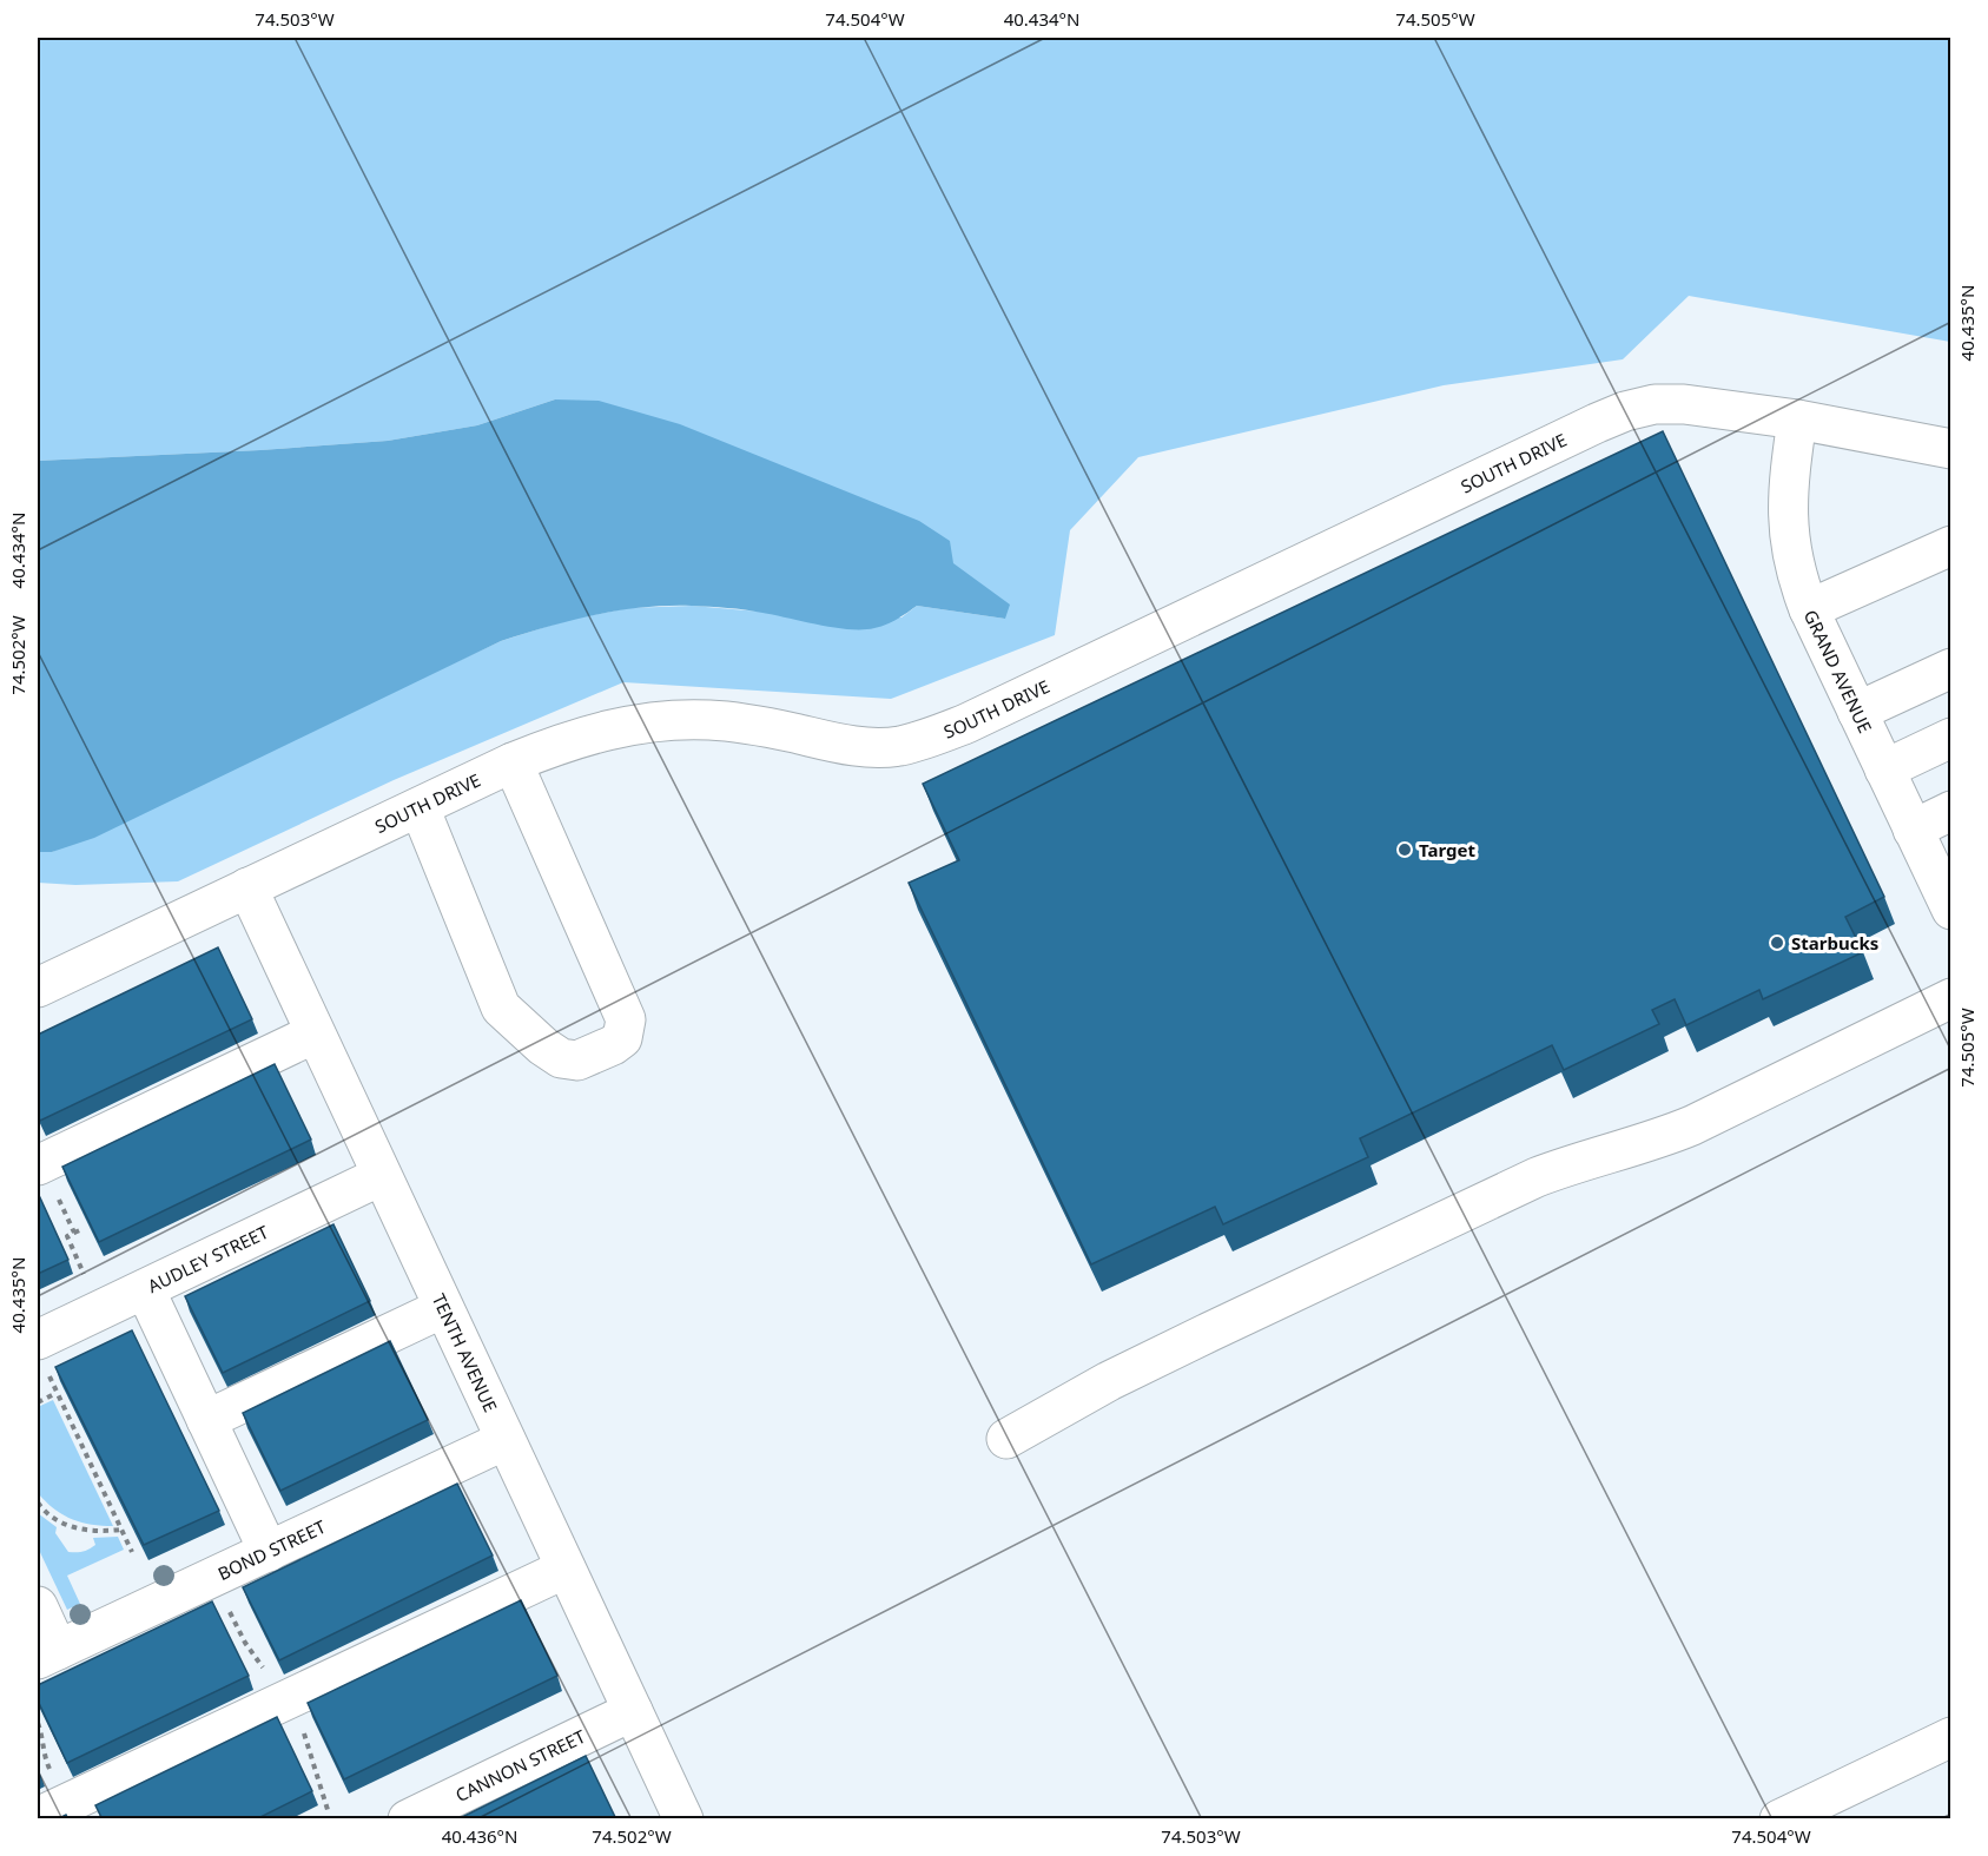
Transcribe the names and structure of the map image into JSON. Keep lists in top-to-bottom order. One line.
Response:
{"streets":{"street":["SOUTH DRIVE","GRAND AVENUE","AUDLEY STREET","TENTH AVENUE","BOND STREET","CANNON STREET"]},"crossings":[["SOUTH DRIVE","GRAND AVENUE"],["SOUTH DRIVE","TENTH AVENUE"],["AUDLEY STREET","TENTH AVENUE"],["TENTH AVENUE","BOND STREET"],["TENTH AVENUE","CANNON STREET"]],"places":["Target","Starbucks"],"coordinates":["74.503°W","74.504°W","40.434°N","74.505°W","40.435°N","74.502°W","40.436°N"]}
